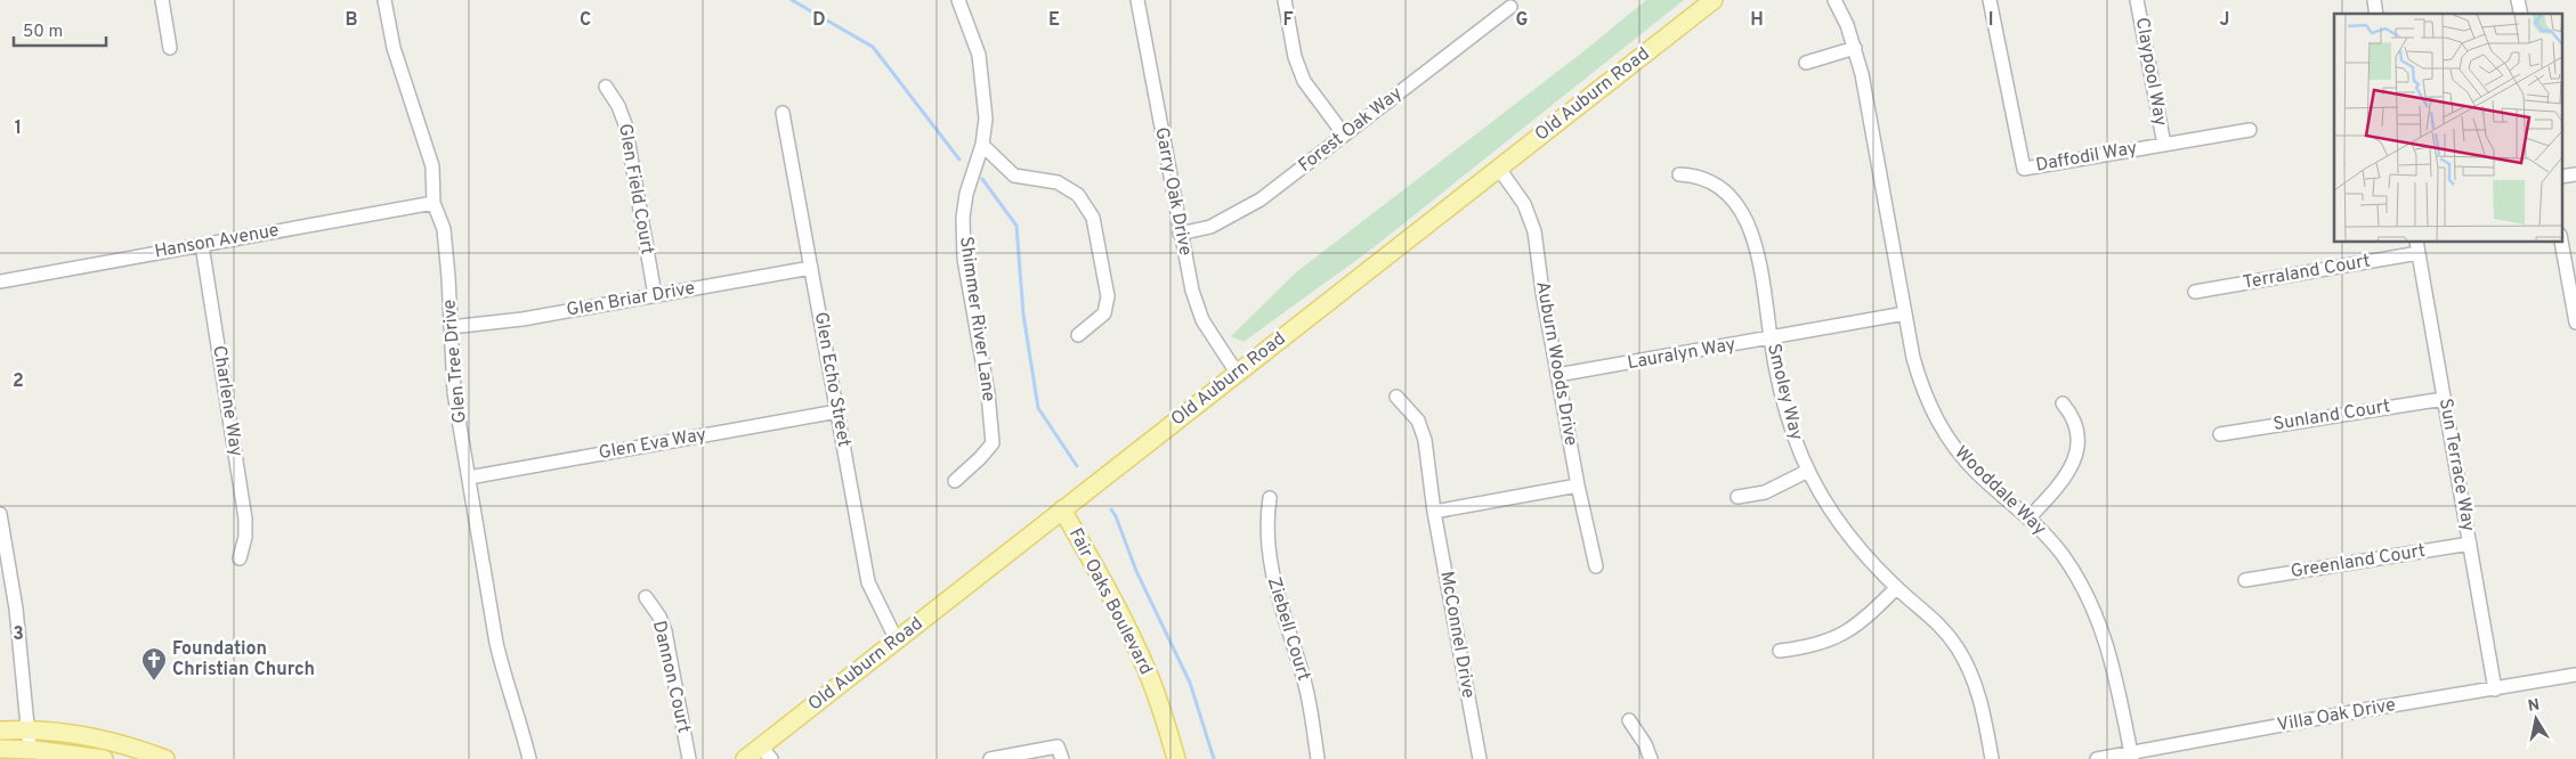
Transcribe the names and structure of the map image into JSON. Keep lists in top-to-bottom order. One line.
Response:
{"streets":{"main road":["Old Auburn Road","Fair Oaks Boulevard"],"street":["Claypool Way","Forest Oak Way","Daffodil Way","Glen Field Court","Garry Oak Drive","Hanson Avenue","Terraland Court","Glen Briar Drive","Shimmer River Lane","Lauralyn Way","Glen Tree Drive","Auburn Woods Drive","Glen Echo Street","Smoley Way","Charlene Way","Sunland Court","Glen Eva Way","Sun Terrace Way","Wooddale Way","Greenland Court","Ziebell Court","McConnel Drive","Dannon Court","Villa Oak Drive"]},"crossings":[["Claypool Way","Daffodil Way"],["Old Auburn Road","Garry Oak Drive"],["Old Auburn Road","Auburn Woods Drive"],["Old Auburn Road","Glen Echo Street"],["Old Auburn Road","Fair Oaks Boulevard"],["Forest Oak Way","Garry Oak Drive"],["Glen Field Court","Glen Briar Drive"],["Hanson Avenue","Glen Tree Drive"],["Hanson Avenue","Charlene Way"],["Terraland Court","Sun Terrace Way"],["Glen Briar Drive","Glen Tree Drive"],["Glen Briar Drive","Glen Echo Street"],["Lauralyn Way","Auburn Woods Drive"],["Lauralyn Way","Smoley Way"],["Lauralyn Way","Wooddale Way"],["Glen Tree Drive","Glen Eva Way"],["Glen Echo Street","Glen Eva Way"],["Sunland Court","Sun Terrace Way"],["Sun Terrace Way","Greenland Court"],["Sun Terrace Way","Villa Oak Drive"],["Wooddale Way","Villa Oak Drive"]],"places":{"church":["Foundation Christian Church"]},"scale_bar":"50 m","north":"top","grid":{"columns":["B","C","D","E","F","G","H","I","J"],"rows":["1","2","3"]}}
